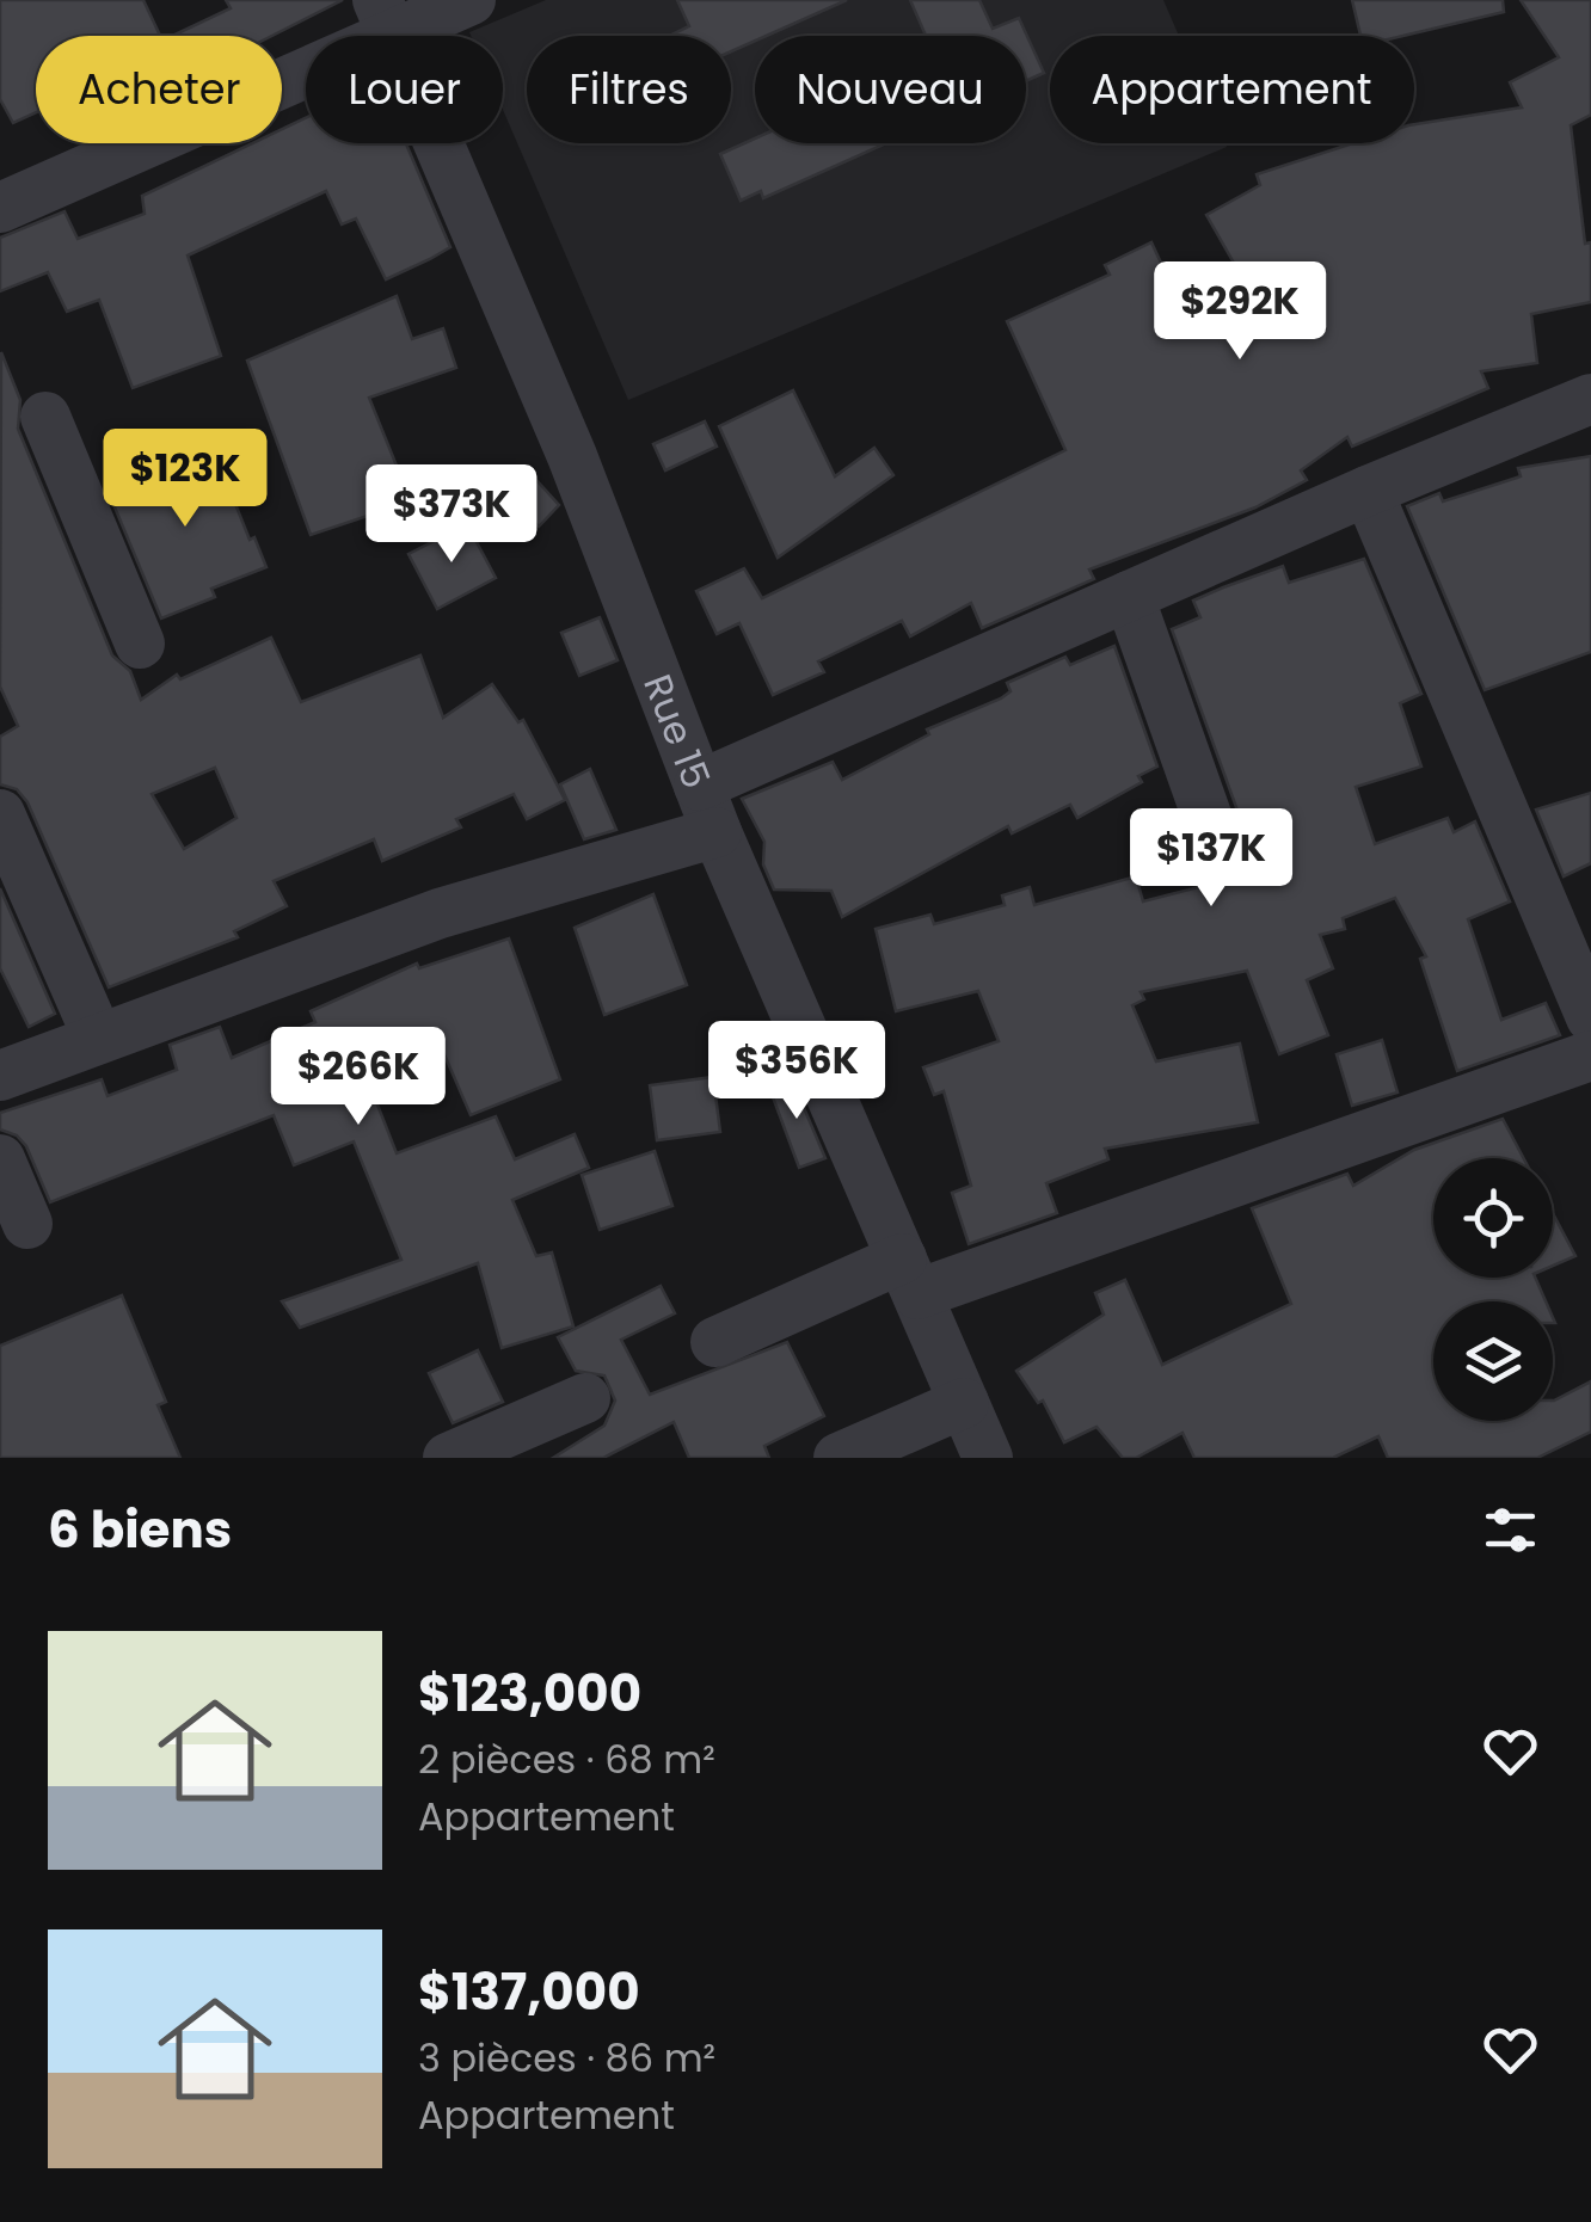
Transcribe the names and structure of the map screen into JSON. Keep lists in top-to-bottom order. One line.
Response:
{"streets":{"street":["Rue 15"]},"page":{"chip":["Acheter","Louer","Filtres","Nouveau","Appartement"],"price":["$292K","$123K","$373K","$137K","$356K","$266K"],"heading":"6 biens","list":[{"name":"$123,000","note":"2 pièces · 68 m² · Appartement"},{"name":"$137,000","note":"3 pièces · 86 m² · Appartement"}]}}
